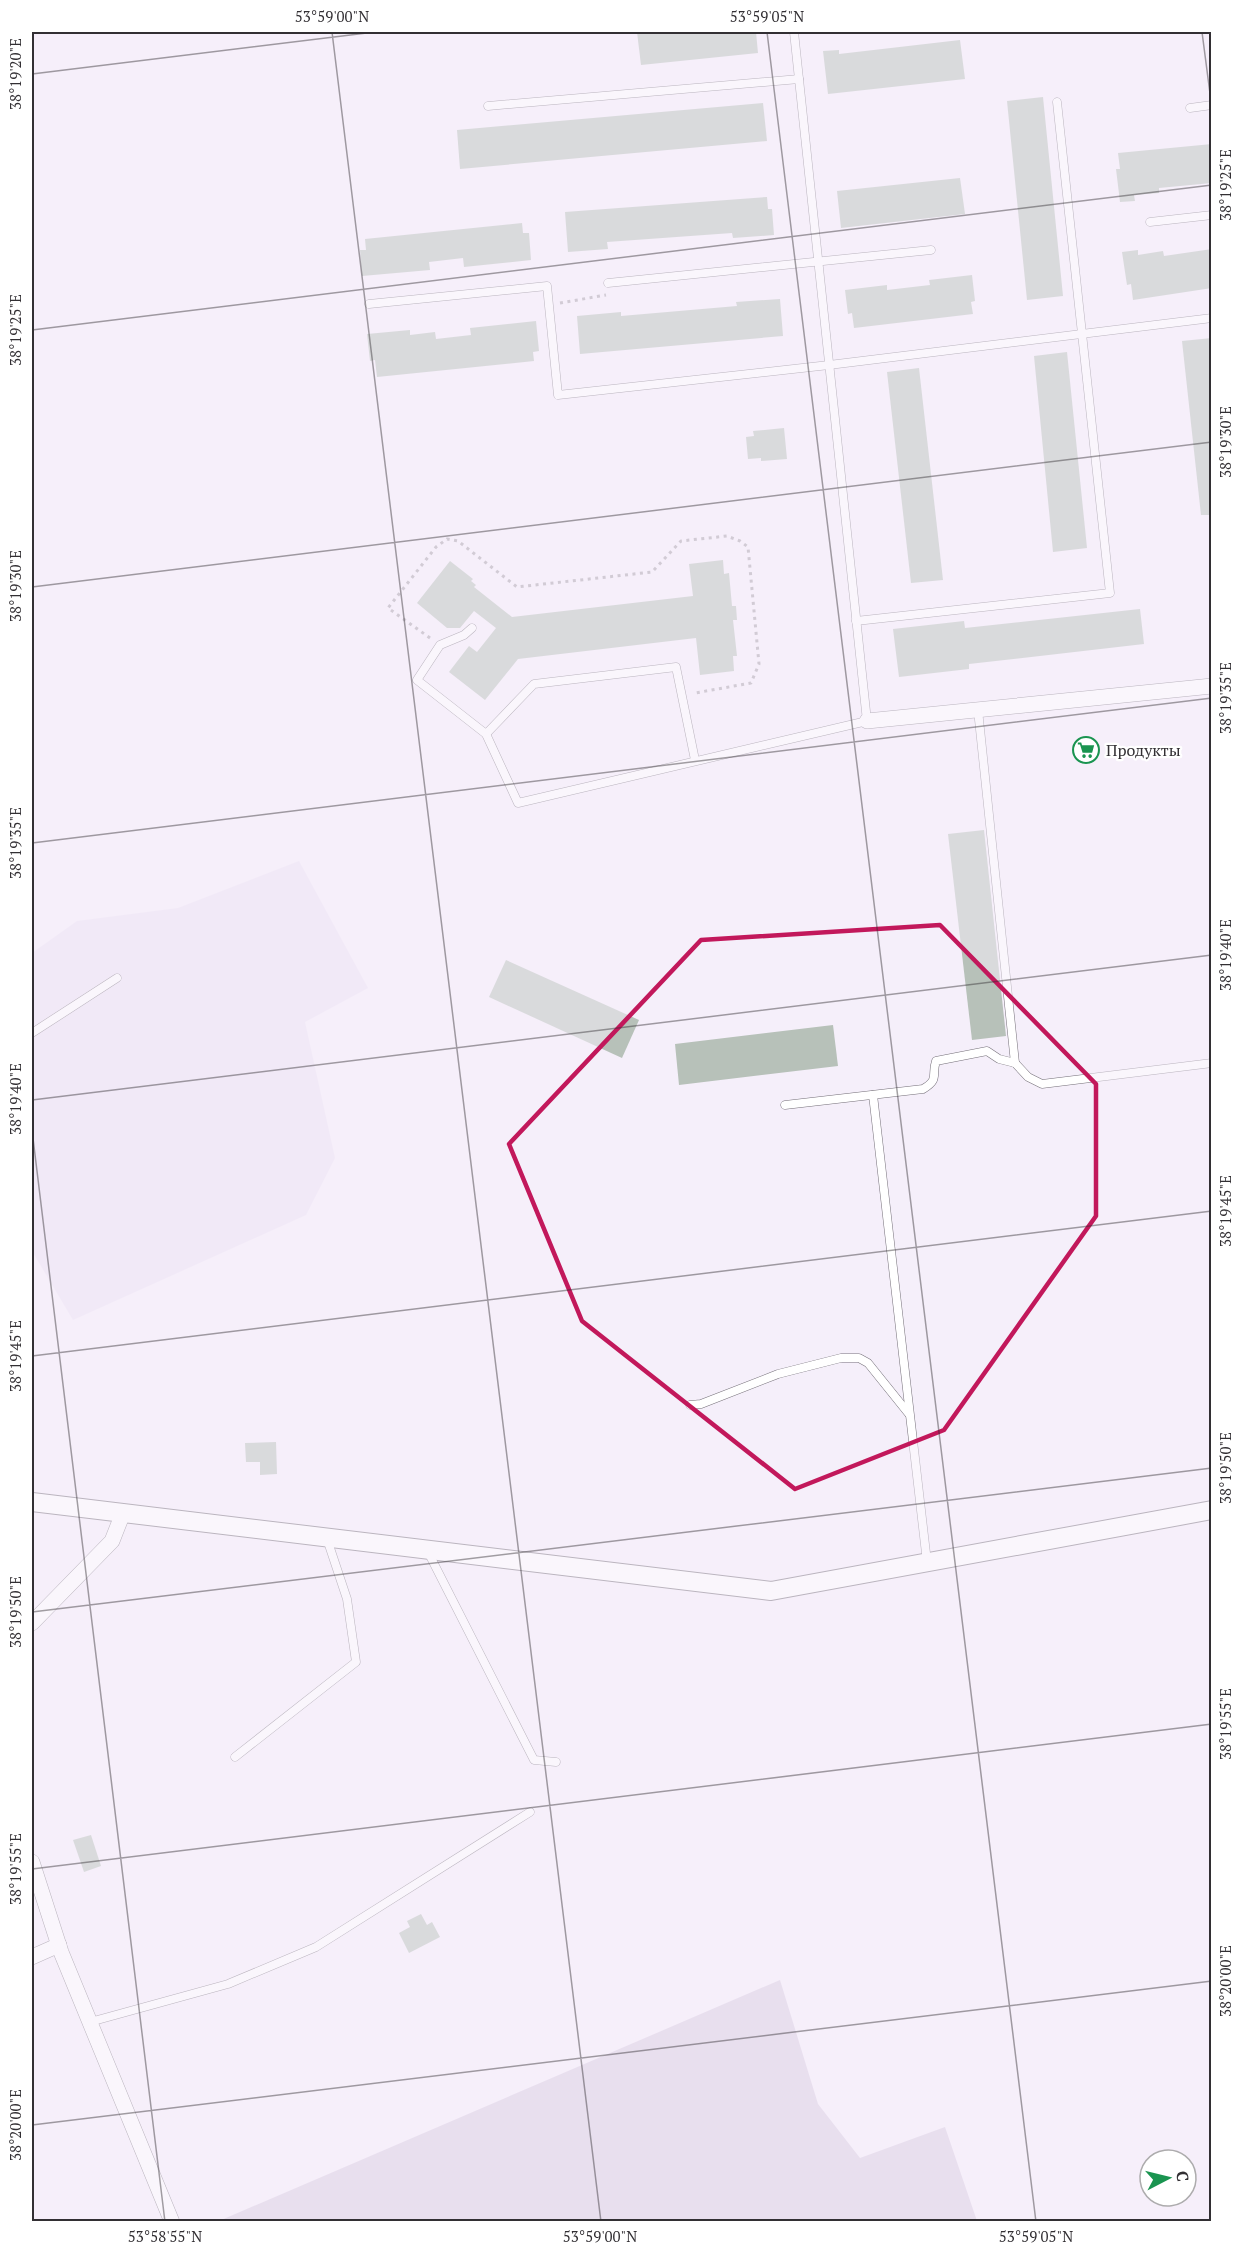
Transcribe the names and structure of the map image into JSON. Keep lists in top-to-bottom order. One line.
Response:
{"places":{"supermarket":["Продукты"]},"north":"right","coordinates":["53°59'00\"N","53°59'05\"N","38°19'20\"E","38°19'25\"E","38°19'30\"E","38°19'35\"E","38°19'40\"E","38°19'45\"E","38°19'50\"E","38°19'55\"E","38°20'00\"E","53°58'55\"N"]}
